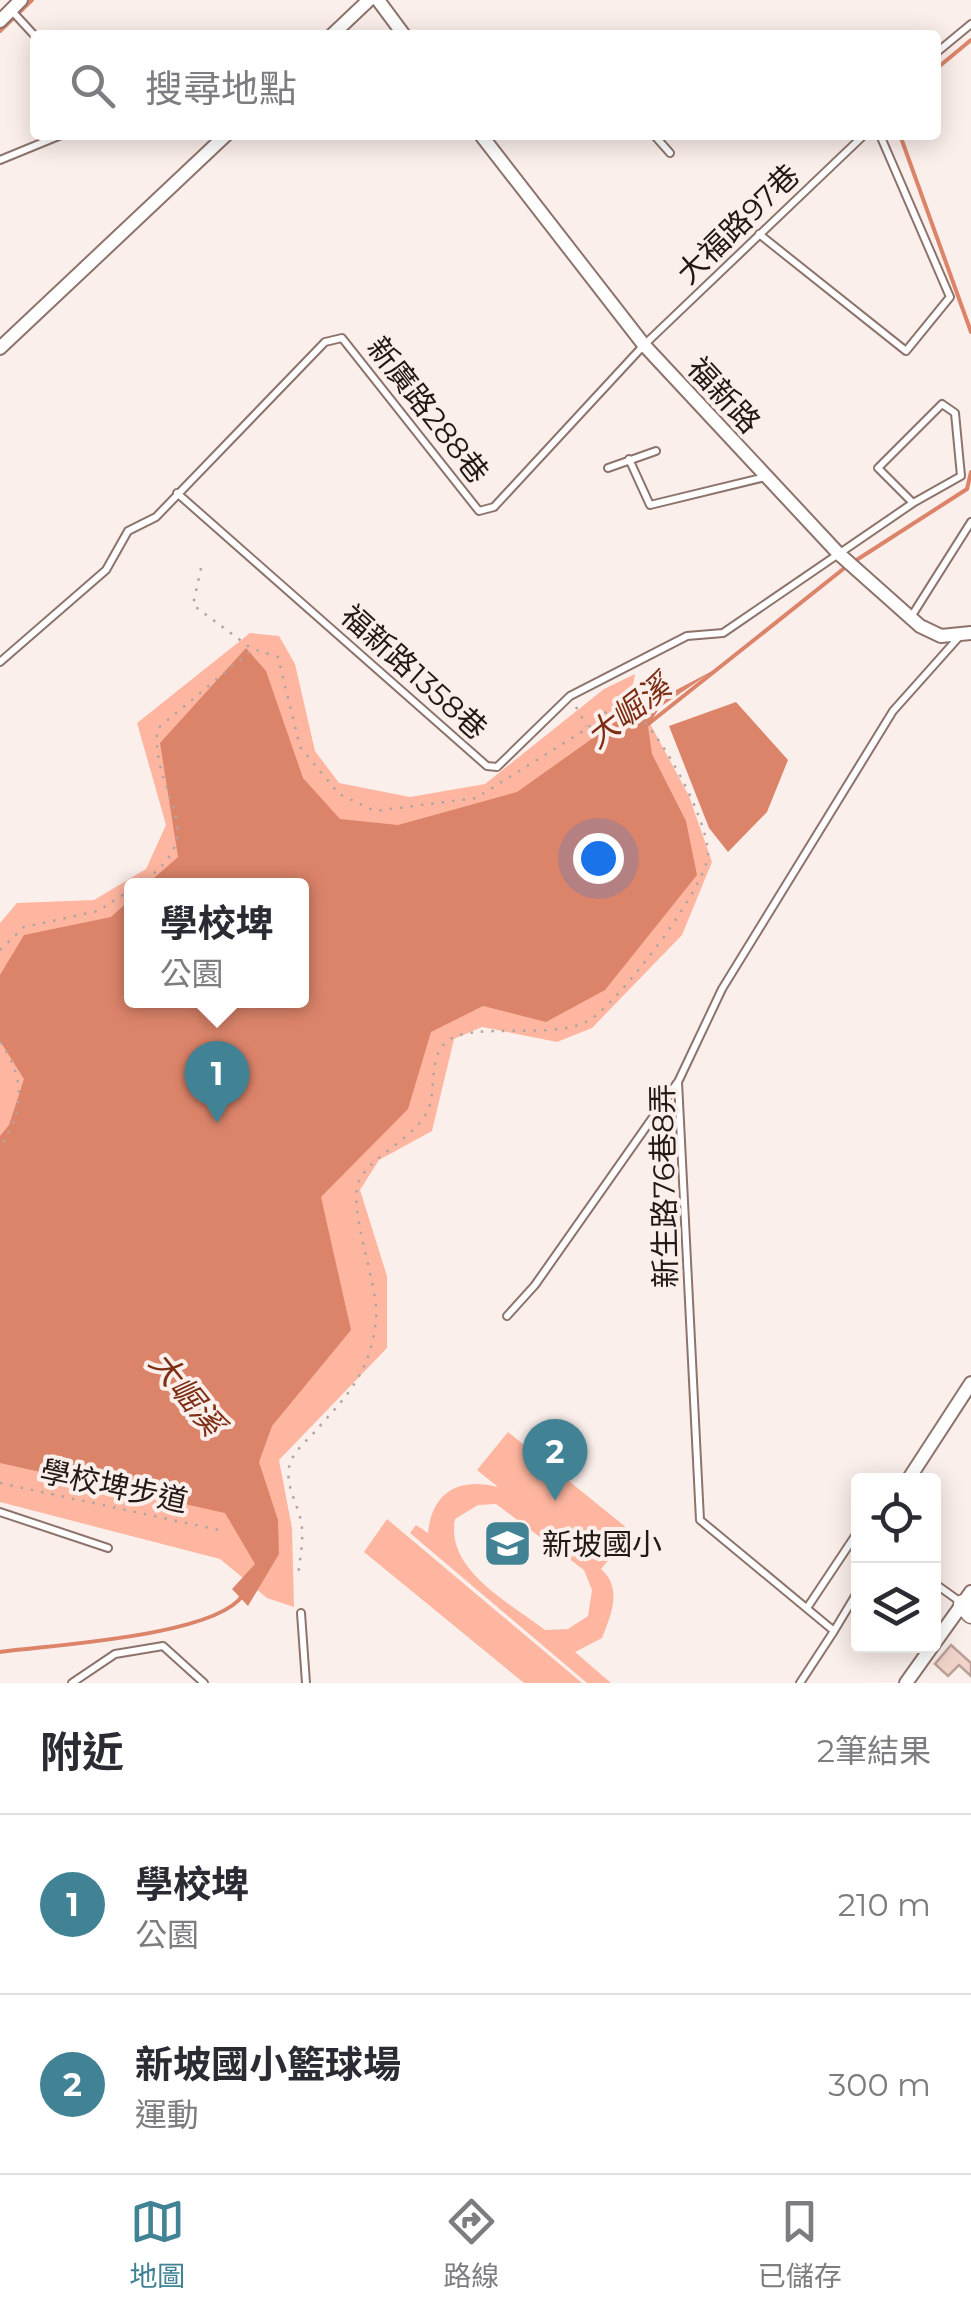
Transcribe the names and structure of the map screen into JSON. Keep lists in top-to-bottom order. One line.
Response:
{"streets":{"street":["福新路"],"lane":["大福路97巷","新廣路288巷","福新路1358巷","新生路76巷8弄"],"path":["學校埤步道"]},"crossings":[["大福路97巷","福新路"],["大福路97巷","新廣路288巷"],["福新路","新廣路288巷"],["福新路","福新路1358巷"],["福新路","新生路76巷8弄"],["新廣路288巷","福新路1358巷"]],"water":["大崛溪"],"places":{"school or university":["新坡國小"]},"page":{"search":"搜尋地點","popup":["學校埤","公園"],"pins":["1","2"],"heading":["附近","2筆結果"],"list":[{"mark":"1","name":"學校埤","note":"公園","value":"210 m"},{"mark":"2","name":"新坡國小籃球場","note":"運動","value":"300 m"}],"nav":["地圖","路線","已儲存"]}}
